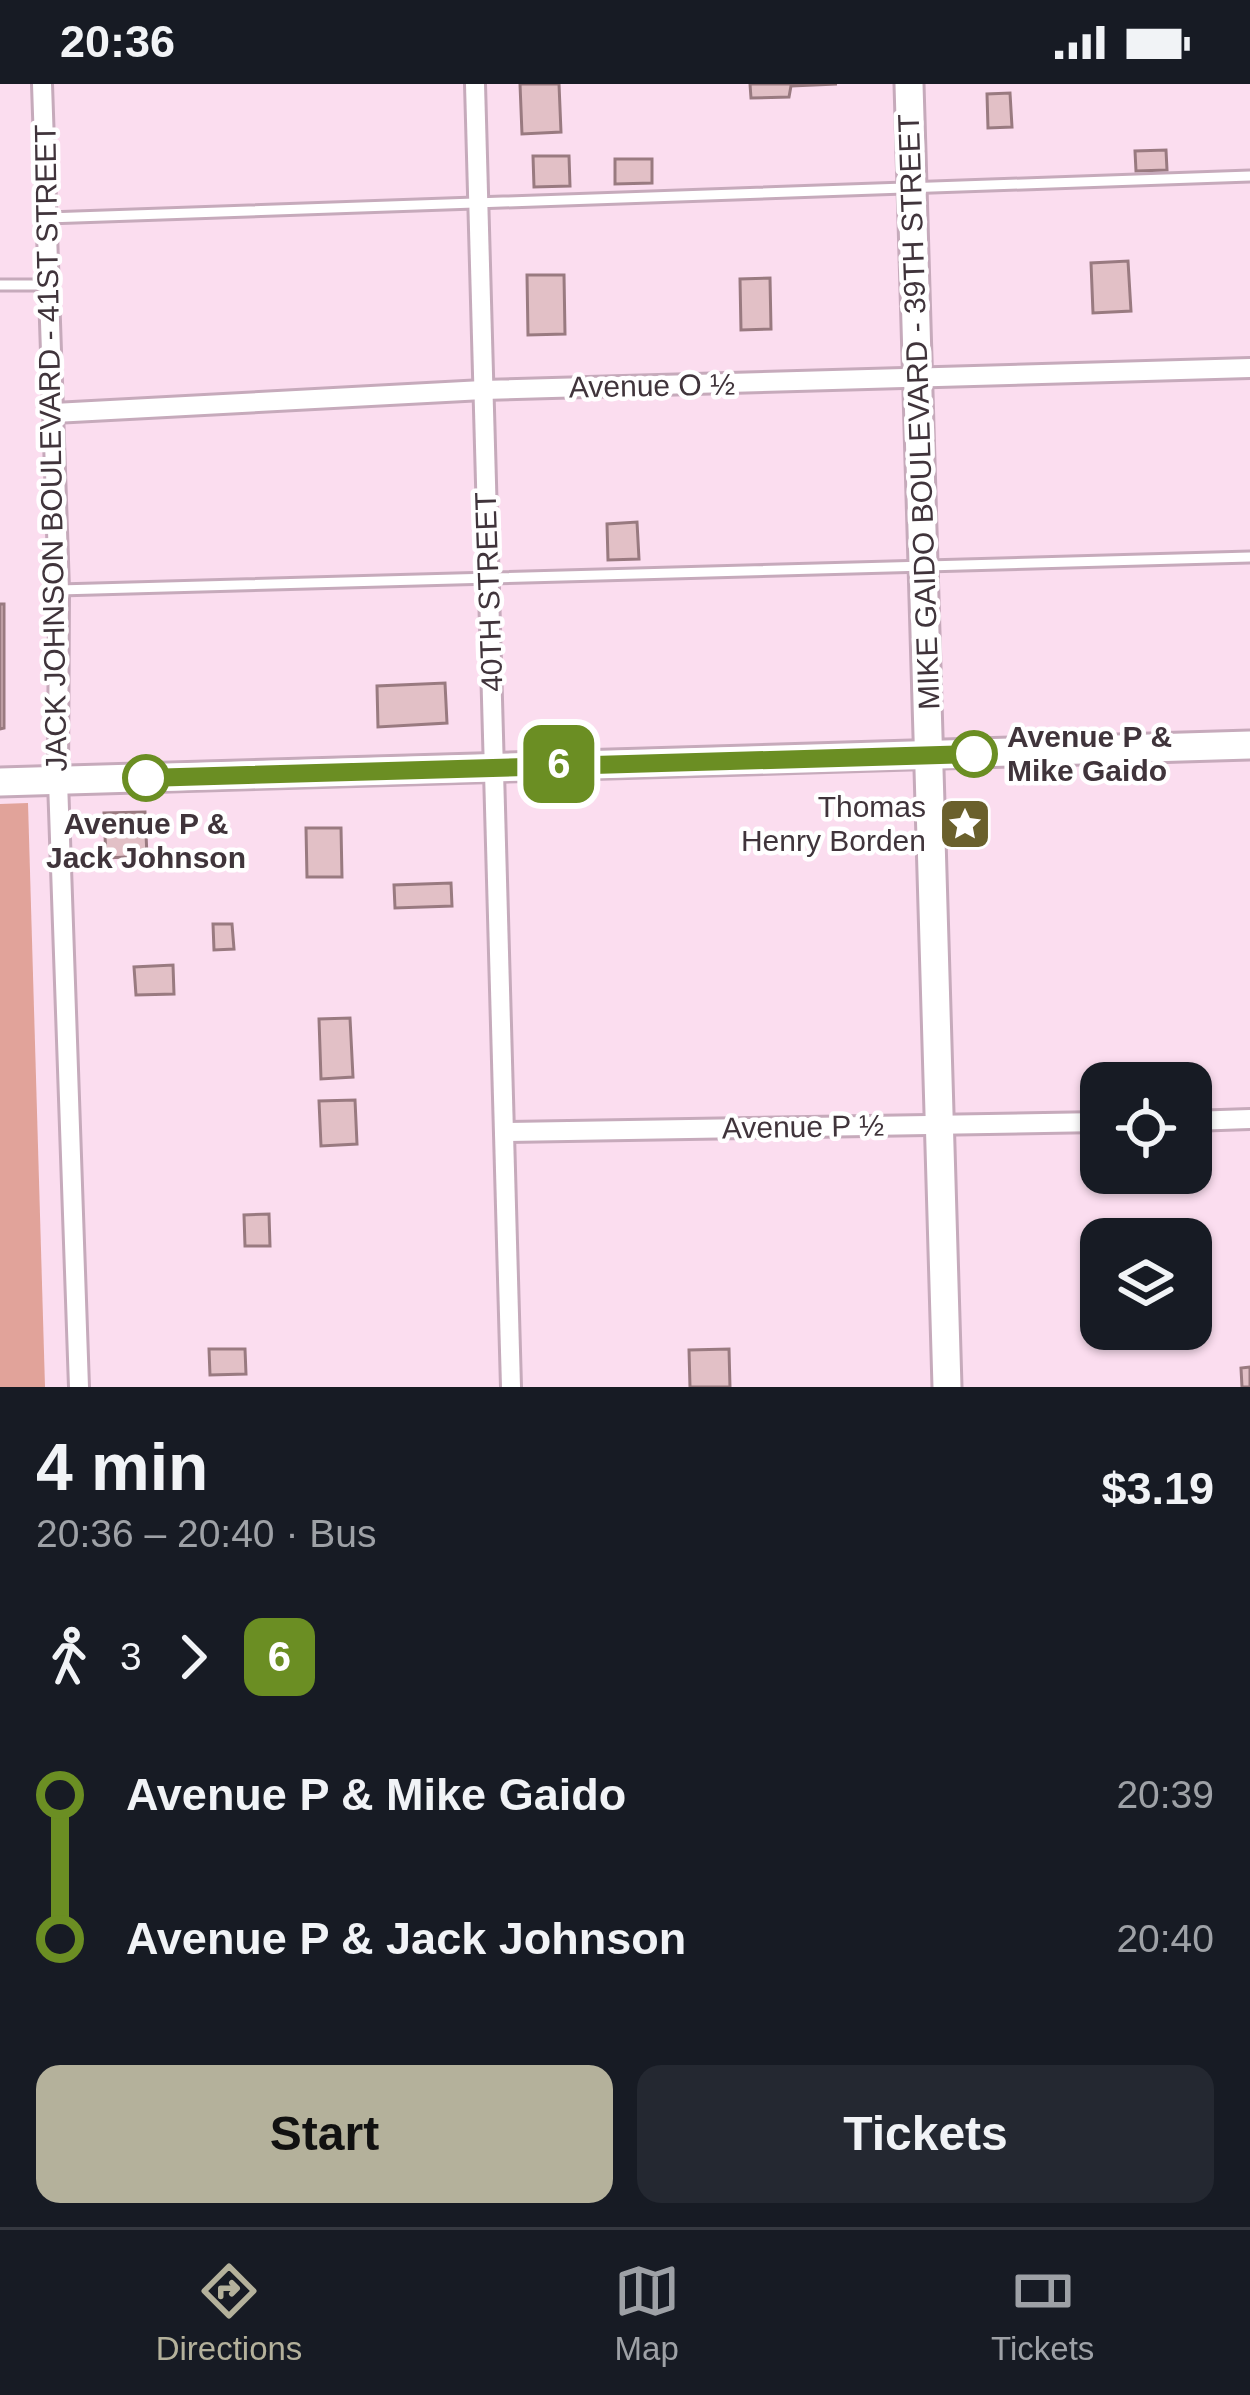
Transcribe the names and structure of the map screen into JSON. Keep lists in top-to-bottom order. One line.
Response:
{"streets":{"main road":["MIKE GAIDO BOULEVARD - 39TH STREET"],"street":["Avenue O ½","JACK JOHNSON BOULEVARD - 41ST STREET","40TH STREET","Avenue P ½"]},"crossings":[["Avenue O ½","MIKE GAIDO BOULEVARD - 39TH STREET"],["Avenue O ½","JACK JOHNSON BOULEVARD - 41ST STREET"],["Avenue O ½","40TH STREET"],["MIKE GAIDO BOULEVARD - 39TH STREET","Avenue P ½"],["40TH STREET","Avenue P ½"]],"places":{"other":["Avenue P & Mike Gaido","Avenue P & Jack Johnson"],"place":["Thomas Henry Borden"]},"lines":["bus line 6"],"page":{"status":"20:36","on_map":"6","heading":["4 min","20:36 – 20:40 · Bus","$3.19"],"legs":["3","6"],"list":[{"name":"Avenue P & Mike Gaido","value":"20:39"},{"name":"Avenue P & Jack Johnson","value":"20:40"}],"buttons":["Start","Tickets"],"tabs":["Directions","Map","Tickets"]}}
